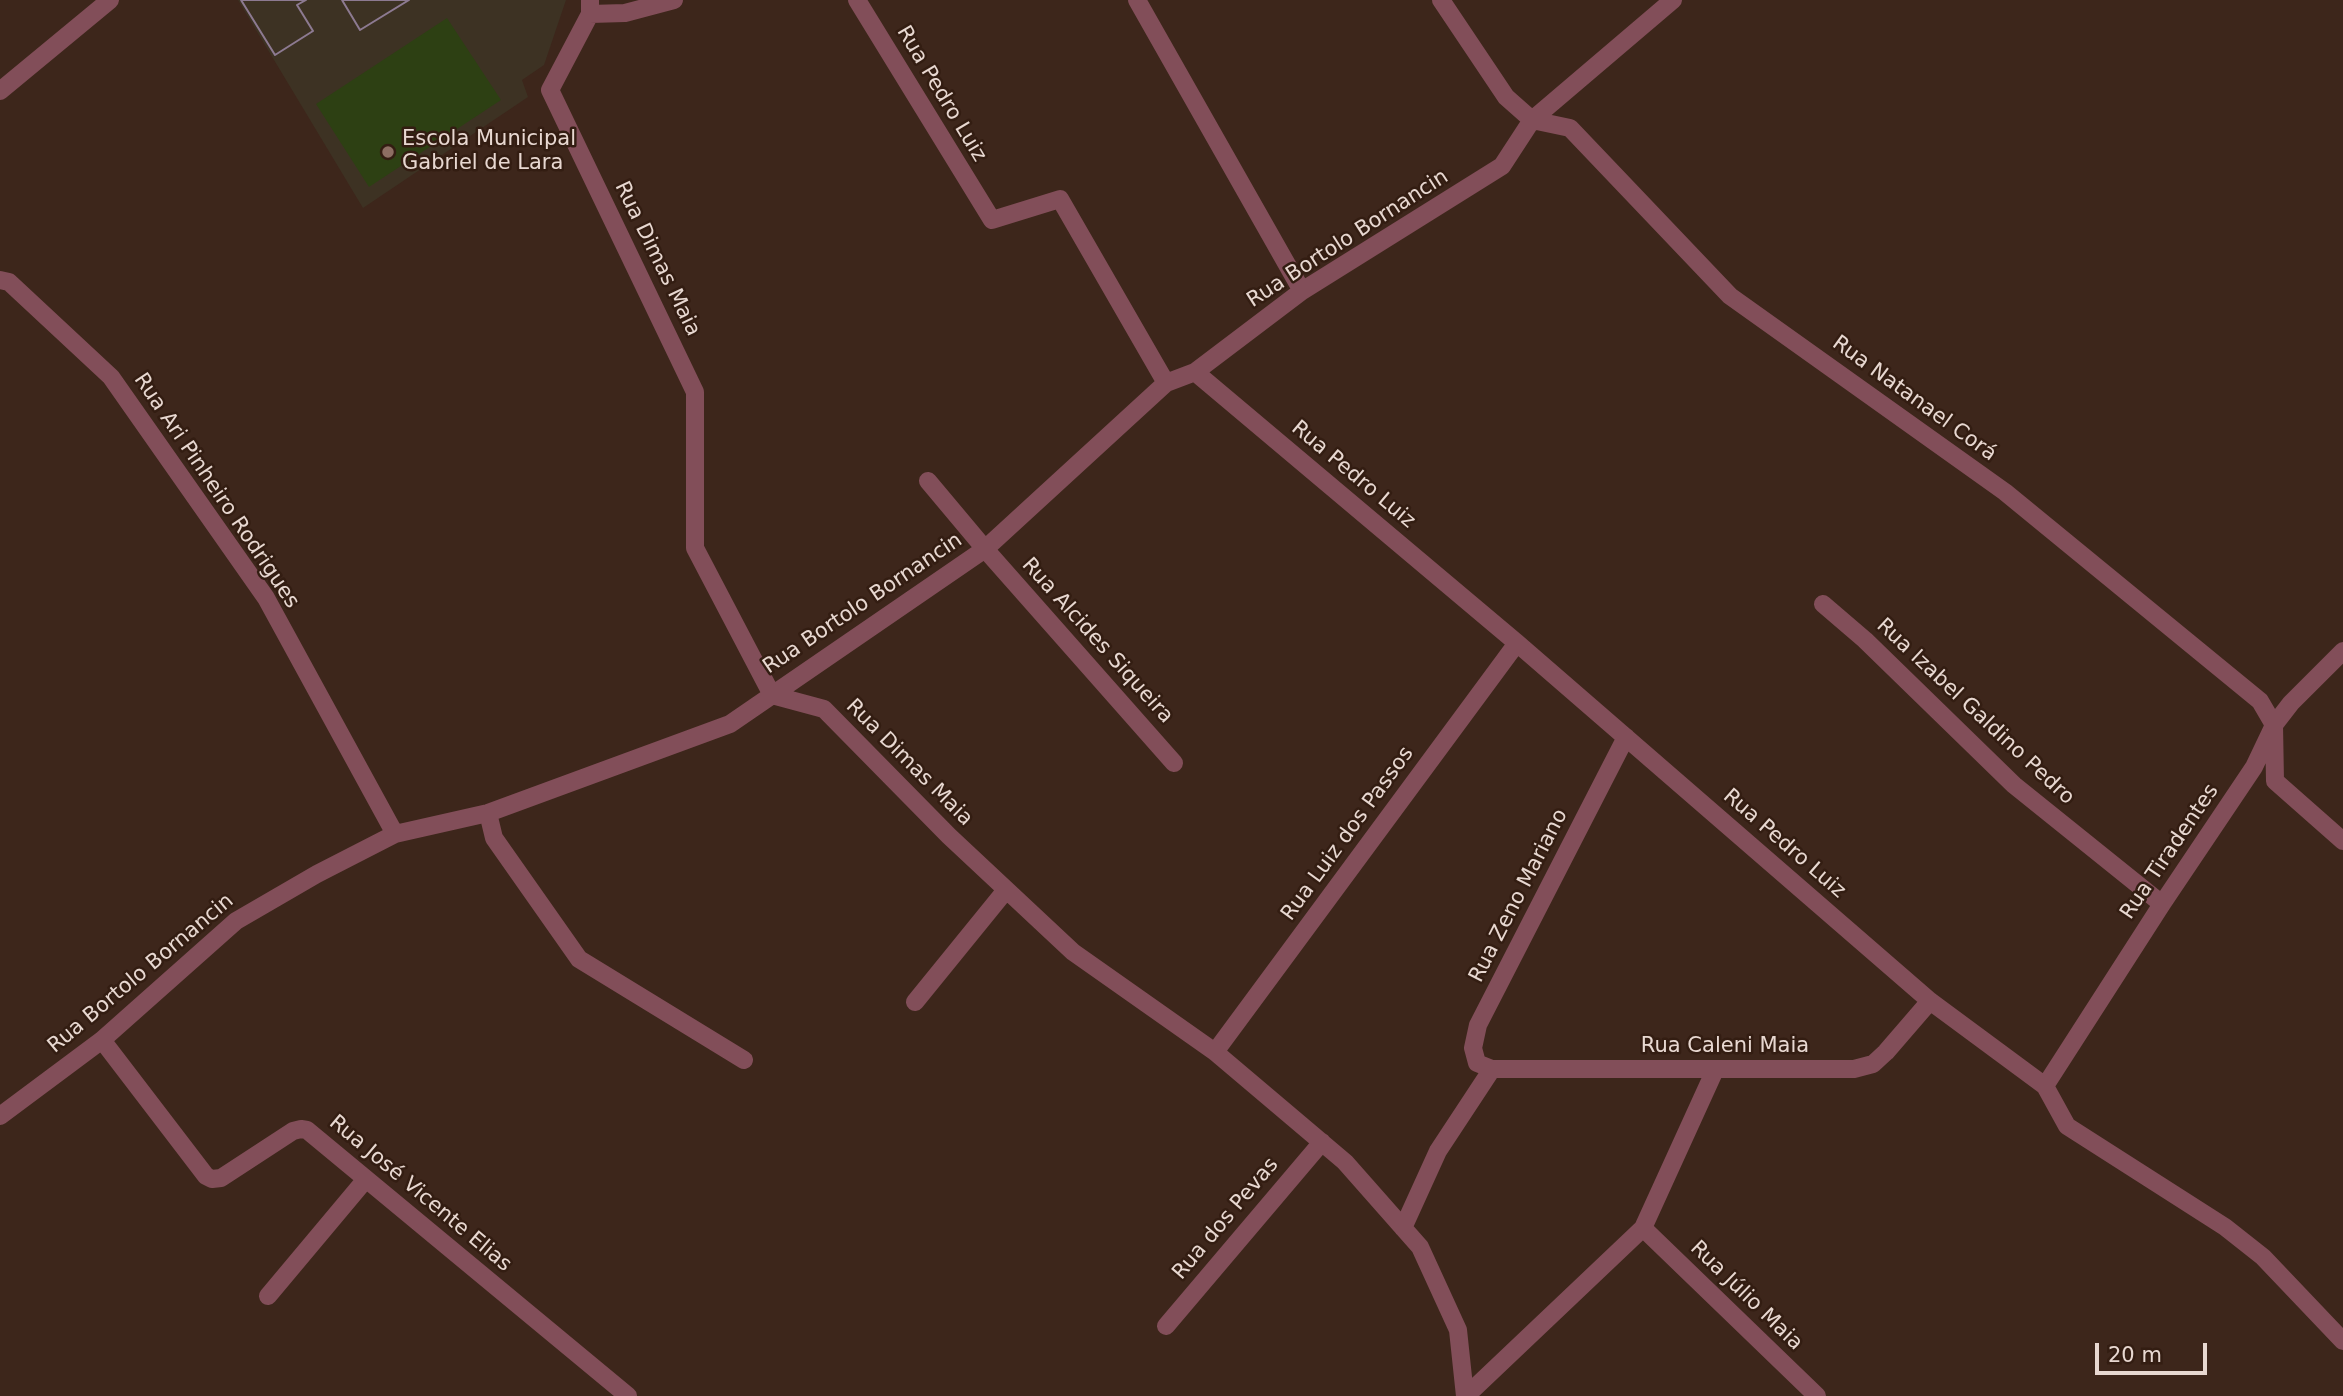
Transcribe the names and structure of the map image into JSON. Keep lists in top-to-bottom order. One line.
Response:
{"streets":{"street":["Rua Pedro Luiz","Rua Bortolo Bornancin","Rua Dimas Maia","Rua Natanael Corá","Rua Ari Pinheiro Rodrigues","Rua Alcides Siqueira","Rua Izabel Galdino Pedro","Rua Luiz dos Passos","Rua Tiradentes","Rua Zeno Mariano","Rua Caleni Maia","Rua José Vicente Elias","Rua dos Pevas","Rua Júlio Maia"]},"crossings":[["Rua Pedro Luiz","Rua Bortolo Bornancin"],["Rua Pedro Luiz","Rua Luiz dos Passos"],["Rua Pedro Luiz","Rua Tiradentes"],["Rua Pedro Luiz","Rua Zeno Mariano"],["Rua Pedro Luiz","Rua Caleni Maia"],["Rua Bortolo Bornancin","Rua Dimas Maia"],["Rua Bortolo Bornancin","Rua Natanael Corá"],["Rua Bortolo Bornancin","Rua Ari Pinheiro Rodrigues"],["Rua Bortolo Bornancin","Rua Alcides Siqueira"],["Rua Bortolo Bornancin","Rua José Vicente Elias"],["Rua Dimas Maia","Rua Luiz dos Passos"],["Rua Dimas Maia","Rua dos Pevas"],["Rua Natanael Corá","Rua Tiradentes"],["Rua Izabel Galdino Pedro","Rua Tiradentes"],["Rua Zeno Mariano","Rua Caleni Maia"]],"places":["Escola Municipal Gabriel de Lara"],"scale_bar":"20 m"}
